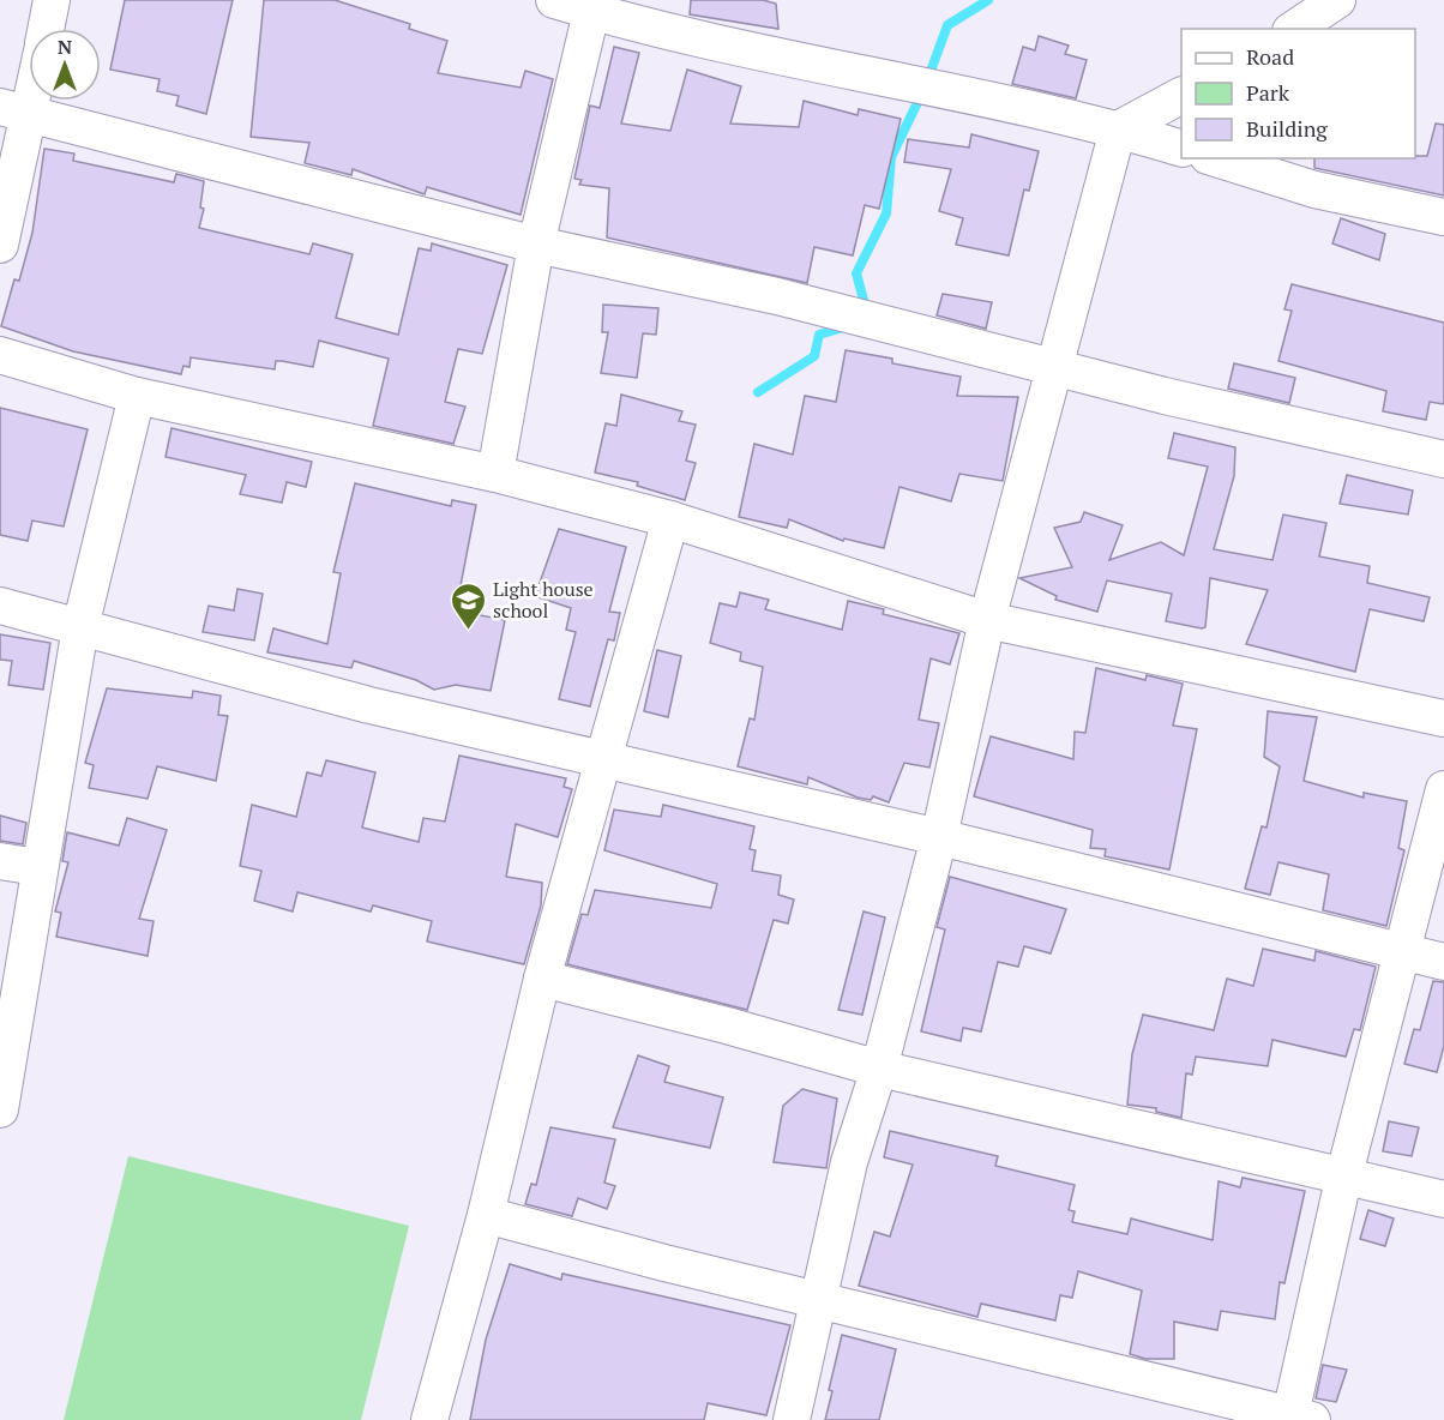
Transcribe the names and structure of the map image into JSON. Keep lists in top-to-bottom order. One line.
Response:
{"places":{"school or university":["Light house school"]},"legend":["Road","Park","Building"],"north":"top"}
